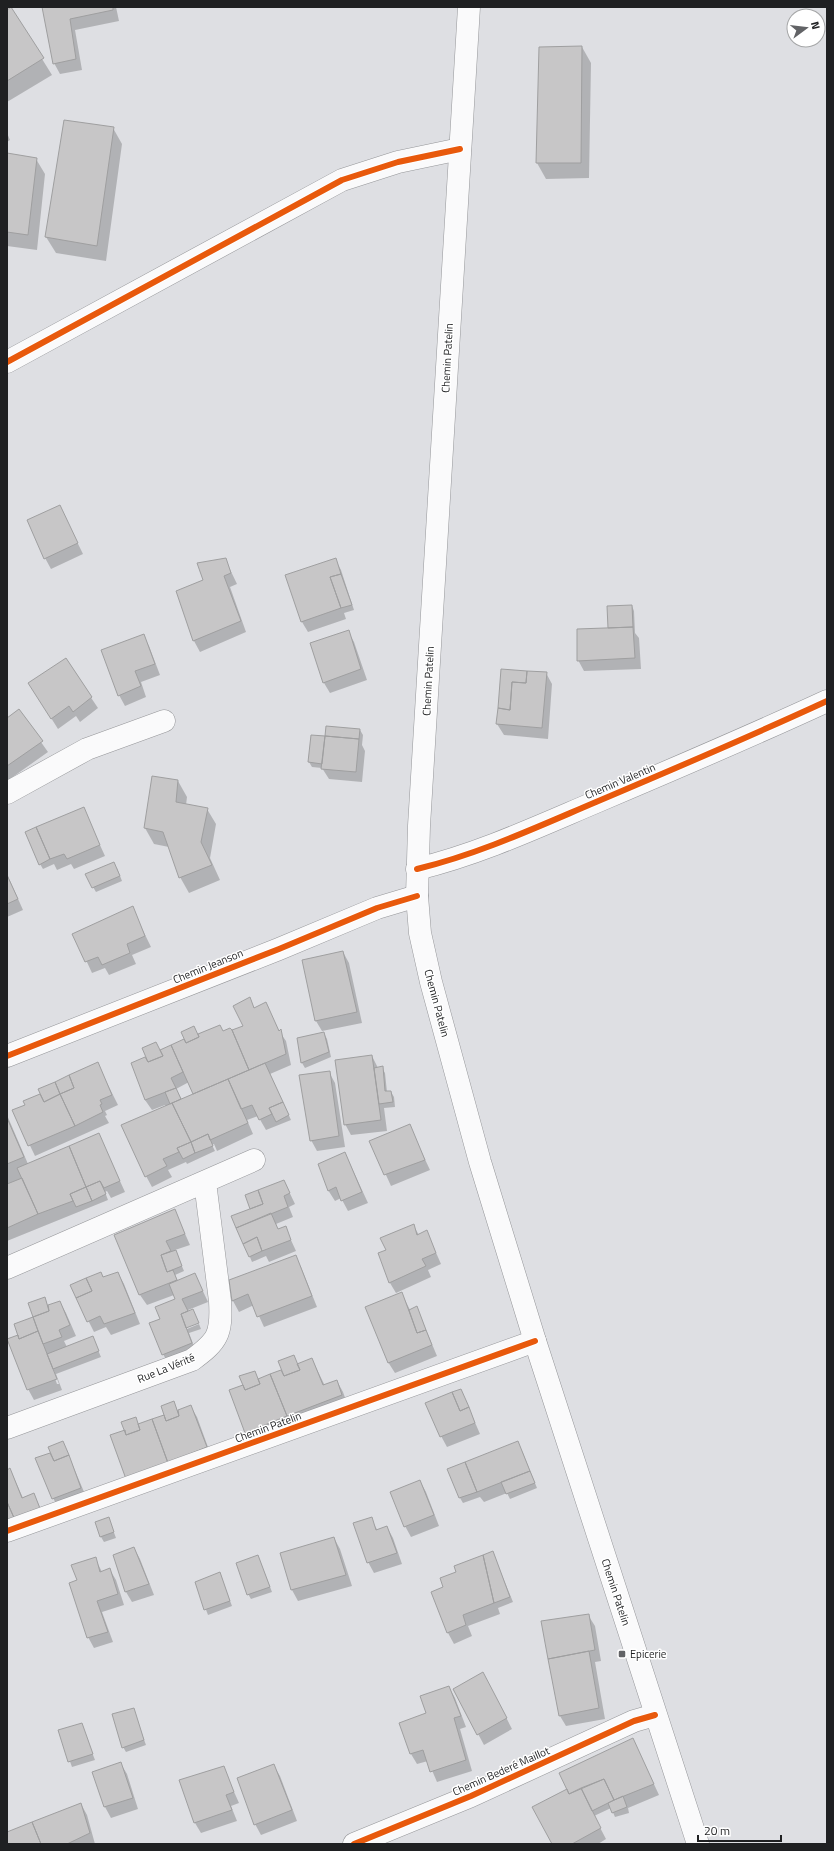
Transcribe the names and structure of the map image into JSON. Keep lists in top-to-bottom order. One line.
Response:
{"streets":{"street":["Chemin Patelin","Chemin Valentin","Chemin Jeanson","Rue La Vérité","Chemin Bederé Maillot"]},"crossings":[["Chemin Patelin","Chemin Valentin"],["Chemin Patelin","Chemin Jeanson"],["Chemin Patelin","Chemin Bederé Maillot"]],"places":{"transit":["Epicerie"]},"scale_bar":"20 m","north":"right"}
